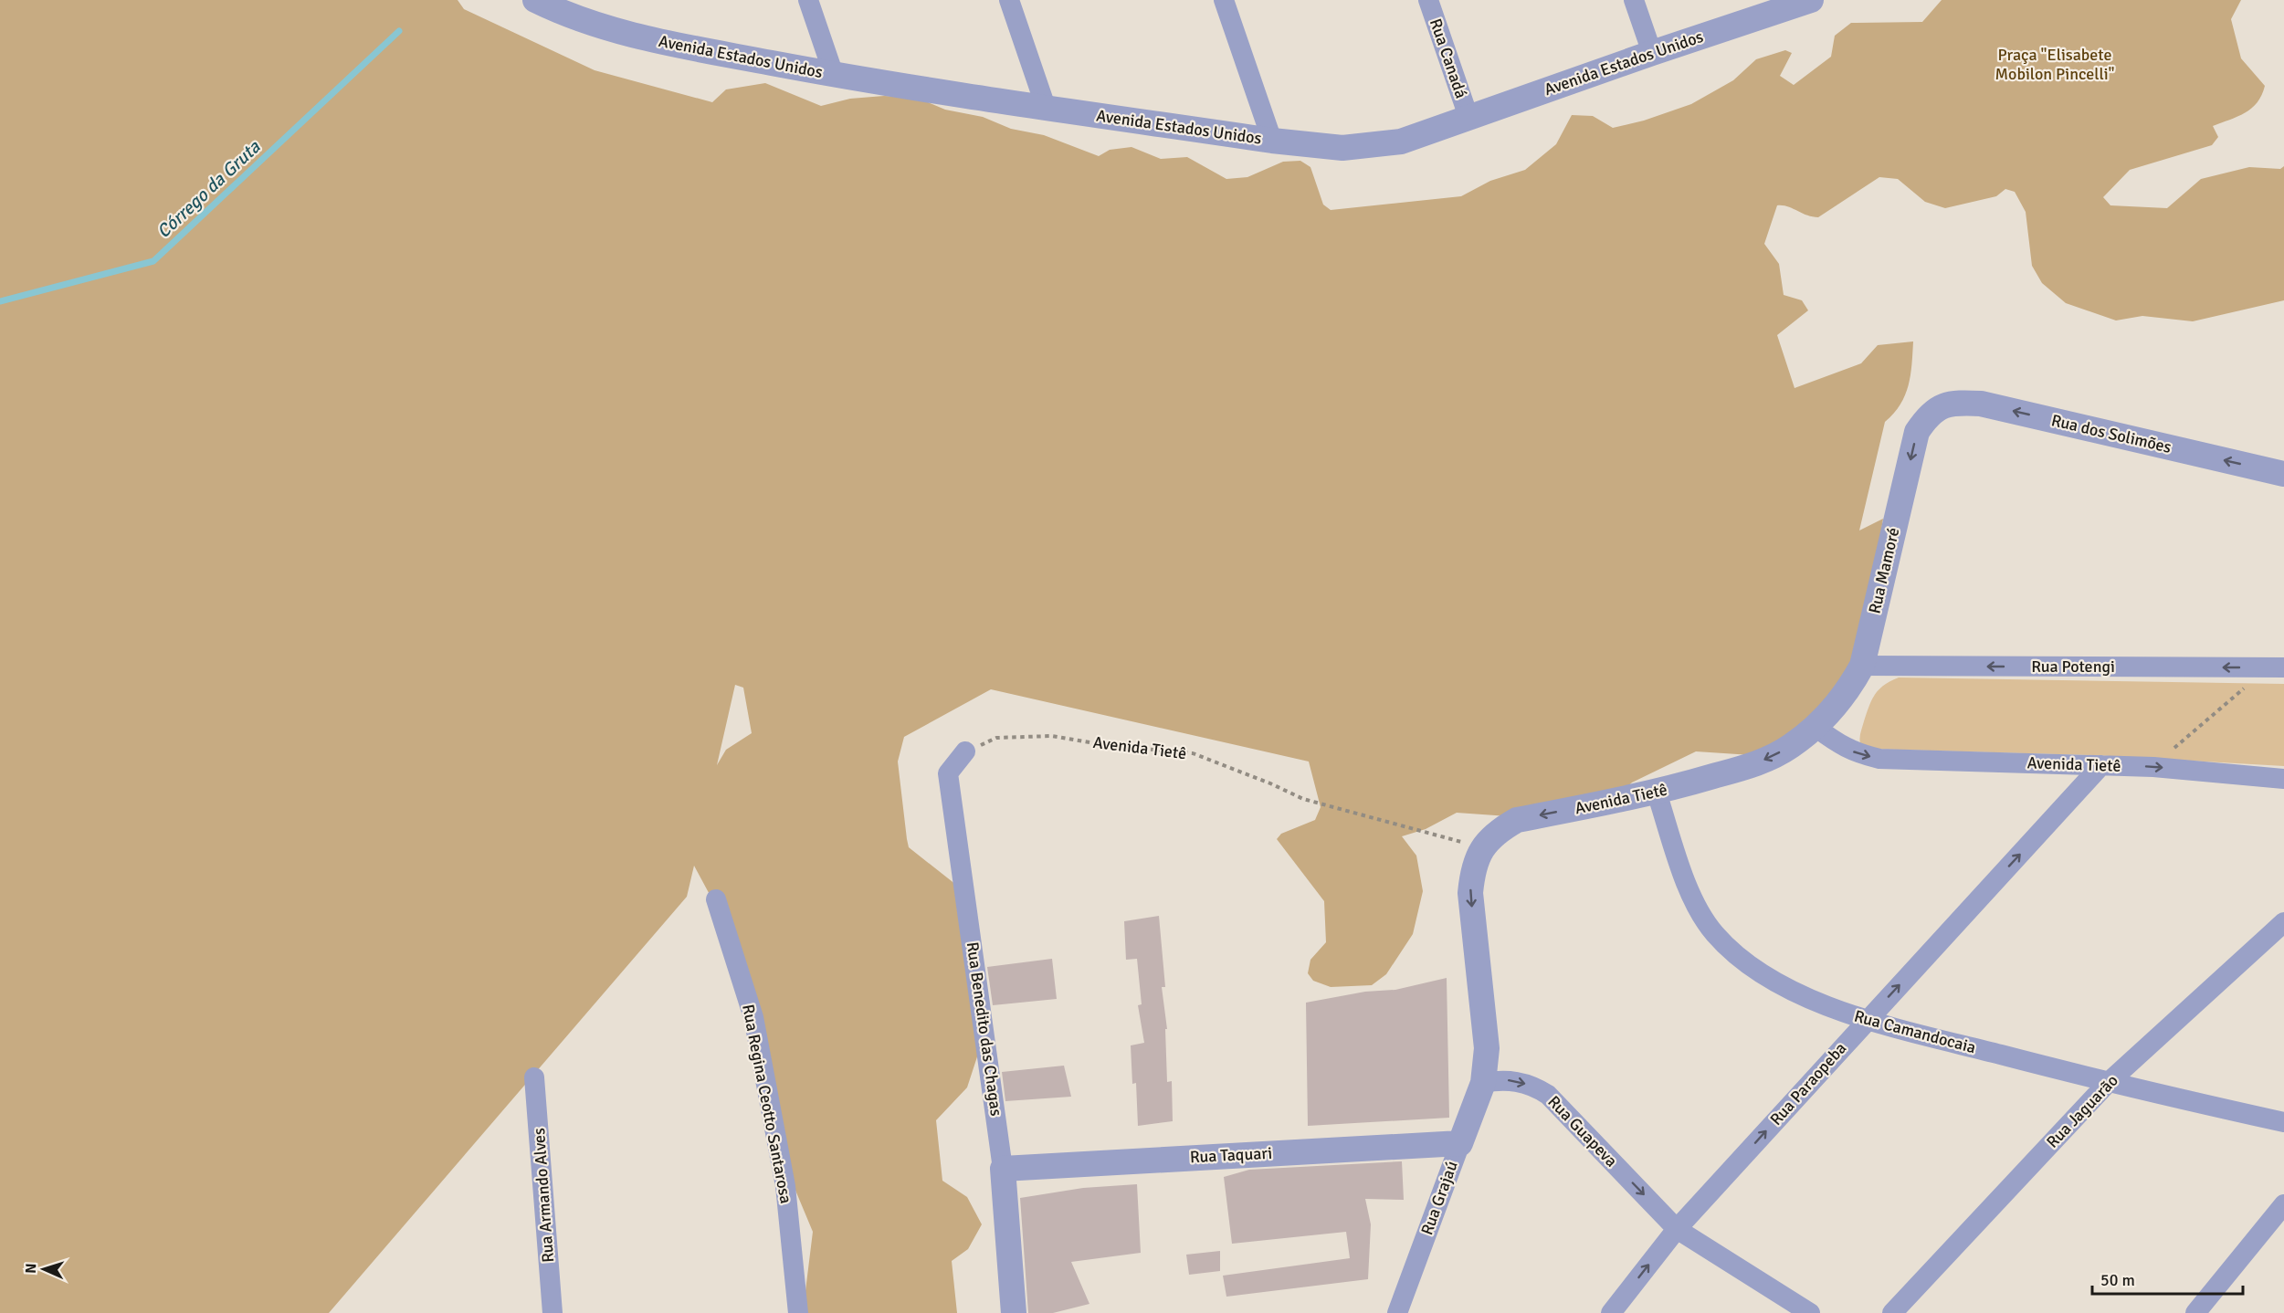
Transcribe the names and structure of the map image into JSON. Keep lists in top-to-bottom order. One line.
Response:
{"streets":{"street":["Avenida Estados Unidos","Rua Canadá","Rua dos Solimões","Rua Mamoré","Rua Potengi","Avenida Tietê","Rua Benedito das Chagas","Rua Camandocaia","Rua Paraopeba","Rua Regina Ceotto Santarosa","Rua Jaguarão","Rua Guapeva","Rua Taquari","Rua Armando Alves","Rua Grajaú"]},"crossings":[["Avenida Estados Unidos","Rua Canadá"],["Rua dos Solimões","Rua Mamoré"],["Rua Mamoré","Rua Potengi"],["Rua Mamoré","Avenida Tietê"],["Avenida Tietê","Rua Benedito das Chagas"],["Avenida Tietê","Rua Camandocaia"],["Avenida Tietê","Rua Paraopeba"],["Rua Benedito das Chagas","Rua Taquari"],["Rua Camandocaia","Rua Paraopeba"],["Rua Camandocaia","Rua Jaguarão"],["Rua Paraopeba","Rua Guapeva"],["Rua Guapeva","Rua Grajaú"],["Rua Taquari","Rua Grajaú"]],"one_way":["Rua dos Solimões","Rua Mamoré","Rua Potengi","Rua Paraopeba","Rua Guapeva"],"water":["Córrego da Gruta"],"parks":["Praça \"Elisabete Mobilon Pincelli\""],"scale_bar":"50 m","north":"left"}
